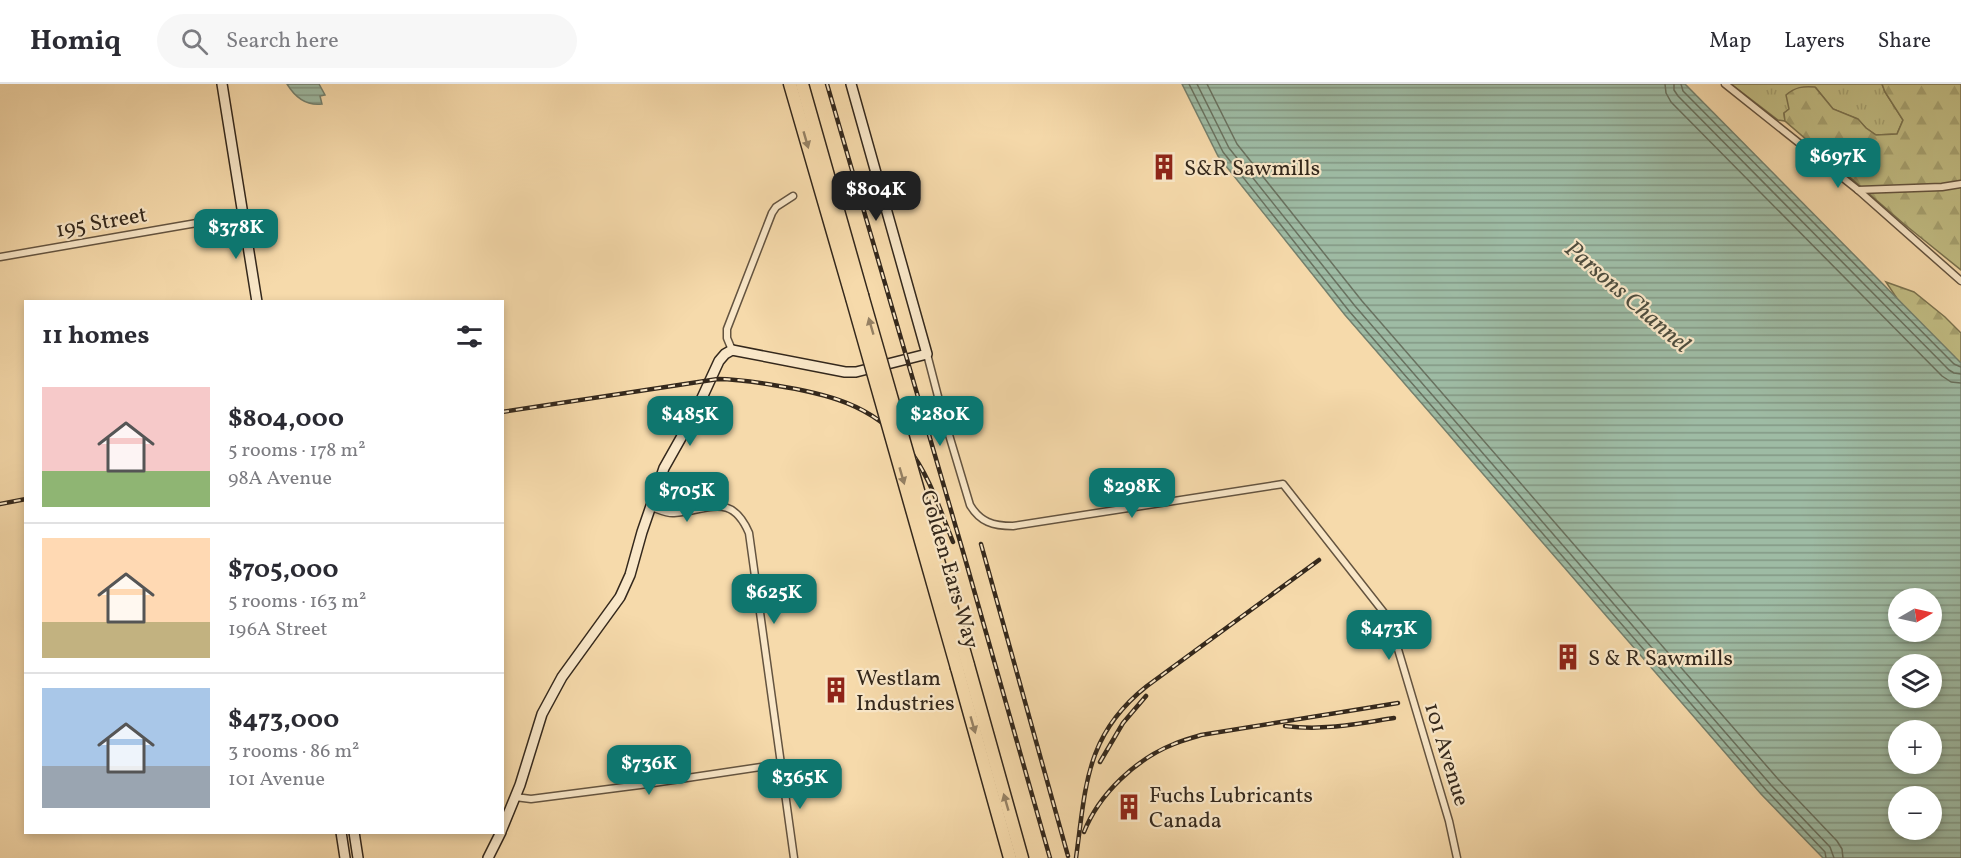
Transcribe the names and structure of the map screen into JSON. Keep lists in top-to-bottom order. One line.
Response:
{"streets":{"highway":["Golden Ears Way"],"street":["195 Street","101 Avenue"]},"water":["Parsons Channel"],"places":{"building":["S&R Sawmills","S & R Sawmills","Westlam Industries","Fuchs Lubricants Canada"]},"north":"right","page":{"header":"Homiq","search":"Search here","nav":["Map","Layers","Share"],"price":["$697K","$804K","$378K","$485K","$280K","$298K","$705K","$625K","$473K","$736K","$365K"],"heading":"11 homes","list":[{"name":"$804,000","note":"5 rooms · 178 m² · 98A Avenue"},{"name":"$705,000","note":"5 rooms · 163 m² · 196A Street"},{"name":"$473,000","note":"3 rooms · 86 m² · 101 Avenue"}],"map_buttons":["+","−"]}}
